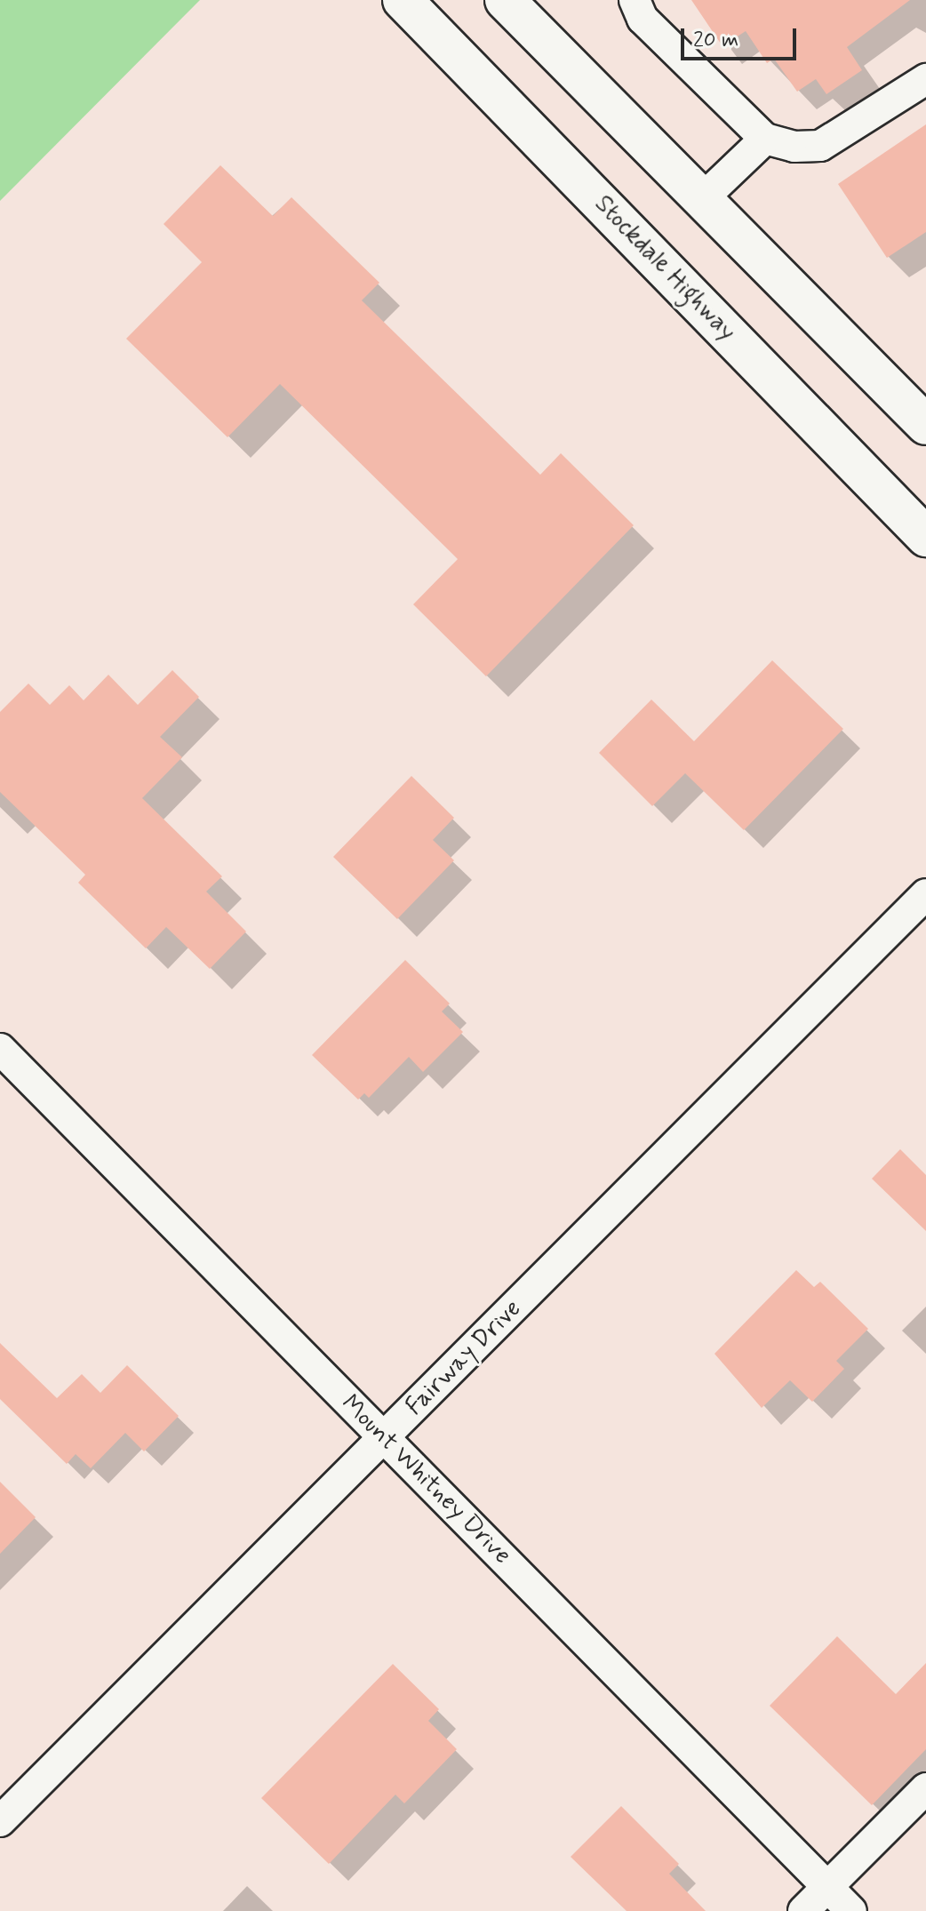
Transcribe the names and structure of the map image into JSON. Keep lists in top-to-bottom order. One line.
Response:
{"streets":{"main road":["Stockdale Highway"],"street":["Fairway Drive","Mount Whitney Drive"]},"crossings":[["Fairway Drive","Mount Whitney Drive"]],"scale_bar":"20 m"}
